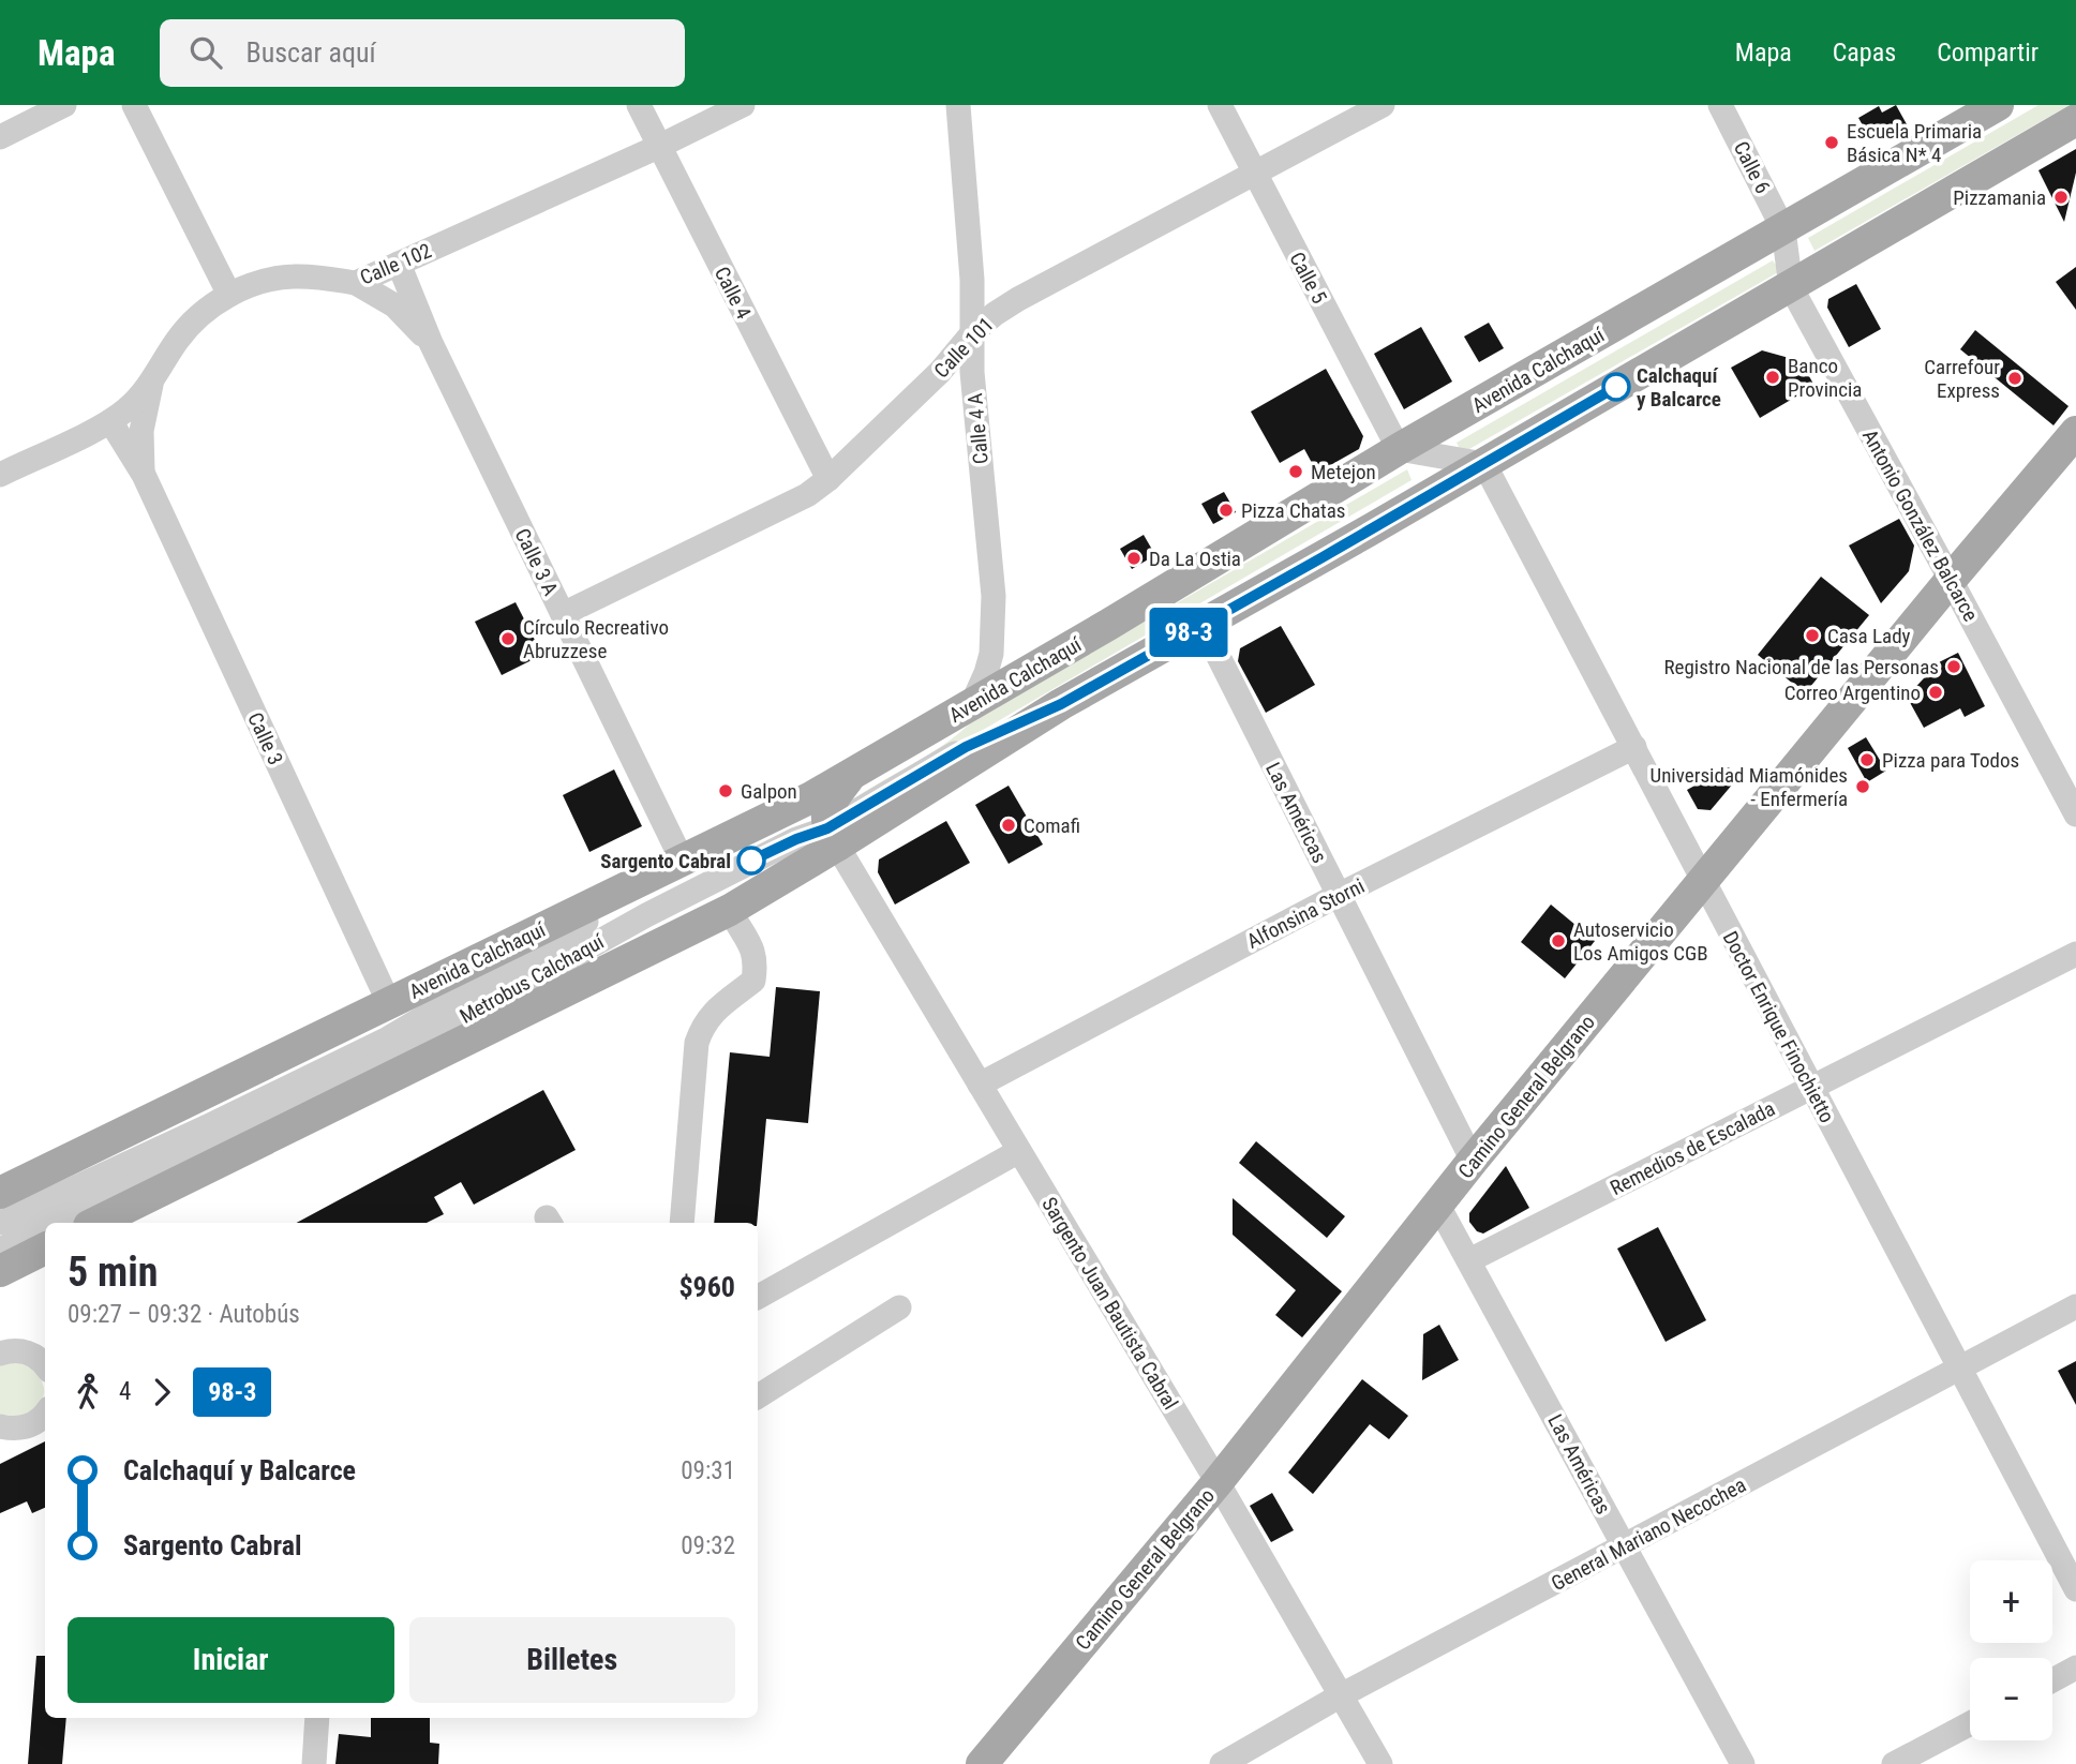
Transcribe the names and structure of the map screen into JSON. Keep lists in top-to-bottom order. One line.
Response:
{"streets":{"main road":["Avenida Calchaquí","Camino General Belgrano"],"street":["Calle 6","Calle 102","Calle 5","Calle 4","Calle 101","Calle 4 A","Antonio González Balcarce","Calle 3 A","Calle 3","Las Américas","Alfonsina Storni","Metrobus Calchaquí","Doctor Enrique Finochietto","Remedios de Escalada","Sargento Juan Bautista Cabral","General Mariano Necochea"]},"crossings":[["Calle 6","Avenida Calchaquí"],["Calle 6","Antonio González Balcarce"],["Calle 102","Calle 4"],["Calle 102","Calle 3 A"],["Calle 102","Calle 3"],["Calle 5","Calle 101"],["Calle 5","Avenida Calchaquí"],["Calle 4","Calle 101"],["Calle 101","Calle 4 A"],["Calle 101","Calle 3 A"],["Avenida Calchaquí","Calle 4 A"],["Avenida Calchaquí","Antonio González Balcarce"],["Avenida Calchaquí","Calle 3 A"],["Avenida Calchaquí","Calle 3"],["Avenida Calchaquí","Metrobus Calchaquí"],["Antonio González Balcarce","Camino General Belgrano"],["Calle 3 A","Metrobus Calchaquí"],["Las Américas","Alfonsina Storni"],["Las Américas","Camino General Belgrano"],["Las Américas","Remedios de Escalada"],["Las Américas","General Mariano Necochea"],["Alfonsina Storni","Doctor Enrique Finochietto"],["Alfonsina Storni","Sargento Juan Bautista Cabral"],["Metrobus Calchaquí","Sargento Juan Bautista Cabral"],["Doctor Enrique Finochietto","Camino General Belgrano"],["Doctor Enrique Finochietto","Remedios de Escalada"],["Doctor Enrique Finochietto","General Mariano Necochea"],["Camino General Belgrano","Sargento Juan Bautista Cabral"],["Sargento Juan Bautista Cabral","General Mariano Necochea"]],"places":["Escuela Primaria Básica N* 4","Pizzamania","Banco Provincia","Carrefour Express","Calchaquí y Balcarce","Metejon","Pizza Chatas","Da La Ostia","Casa Lady","Círculo Recreativo Abruzzese","Registro Nacional de las Personas","Correo Argentino","Pizza para Todos","Universidad Miamónides - Enfermería","Galpon","Comafi","Sargento Cabral","Autoservicio Los Amigos CGB"],"lines":["bus line 98-3"],"page":{"header":"Mapa","search":"Buscar aquí","nav":["Mapa","Capas","Compartir"],"on_map":"98-3","heading":["5 min","09:27 – 09:32 · Autobús","$960"],"legs":["4","98-3"],"list":[{"name":"Calchaquí y Balcarce","value":"09:31"},{"name":"Sargento Cabral","value":"09:32"}],"map_buttons":["+","−"],"buttons":["Iniciar","Billetes"]}}
